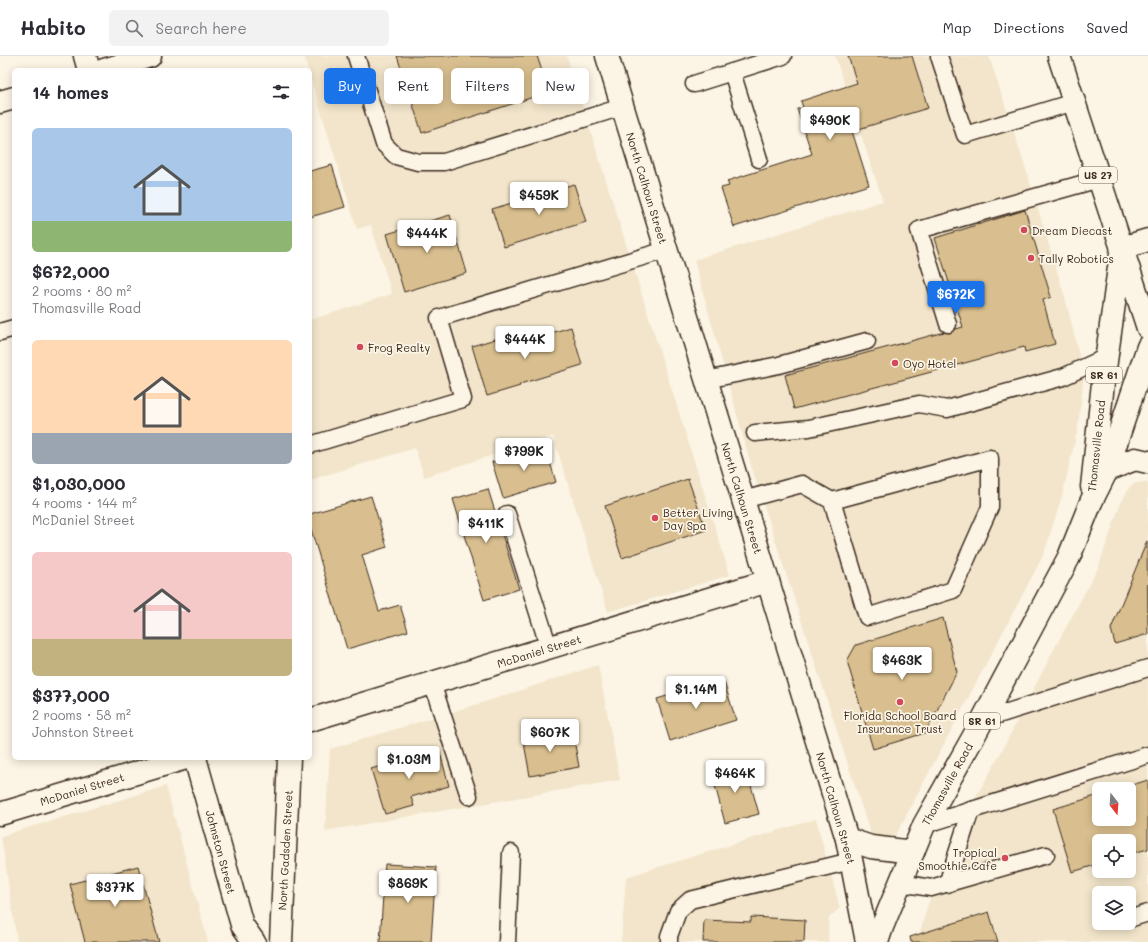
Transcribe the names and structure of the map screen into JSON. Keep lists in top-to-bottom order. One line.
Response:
{"streets":{"street":["US 27","North Calhoun Street","SR 61","Thomasville Road","McDaniel Street","North Gadsden Street","Johnston Street"]},"crossings":[["US 27","Thomasville Road"],["North Calhoun Street","McDaniel Street"]],"places":["Dream Diecast","Tally Robotics","Frog Realty","Oyo Hotel","Better Living Day Spa","Florida School Board Insurance Trust","Tropical Smoothie Cafe"],"north":"bottom","page":{"header":"Habito","search":"Search here","nav":["Map","Directions","Saved"],"chip":["Buy","Rent","Filters","New"],"heading":"14 homes","price":["$490K","$459K","$444K","$672K","$444K","$799K","$411K","$463K","$1.14M","$607K","$1.03M","$464K","$869K","$377K"],"list":[{"name":"$672,000","note":"2 rooms · 80 m² · Thomasville Road"},{"name":"$1,030,000","note":"4 rooms · 144 m² · McDaniel Street"},{"name":"$377,000","note":"2 rooms · 58 m² · Johnston Street"}]}}
